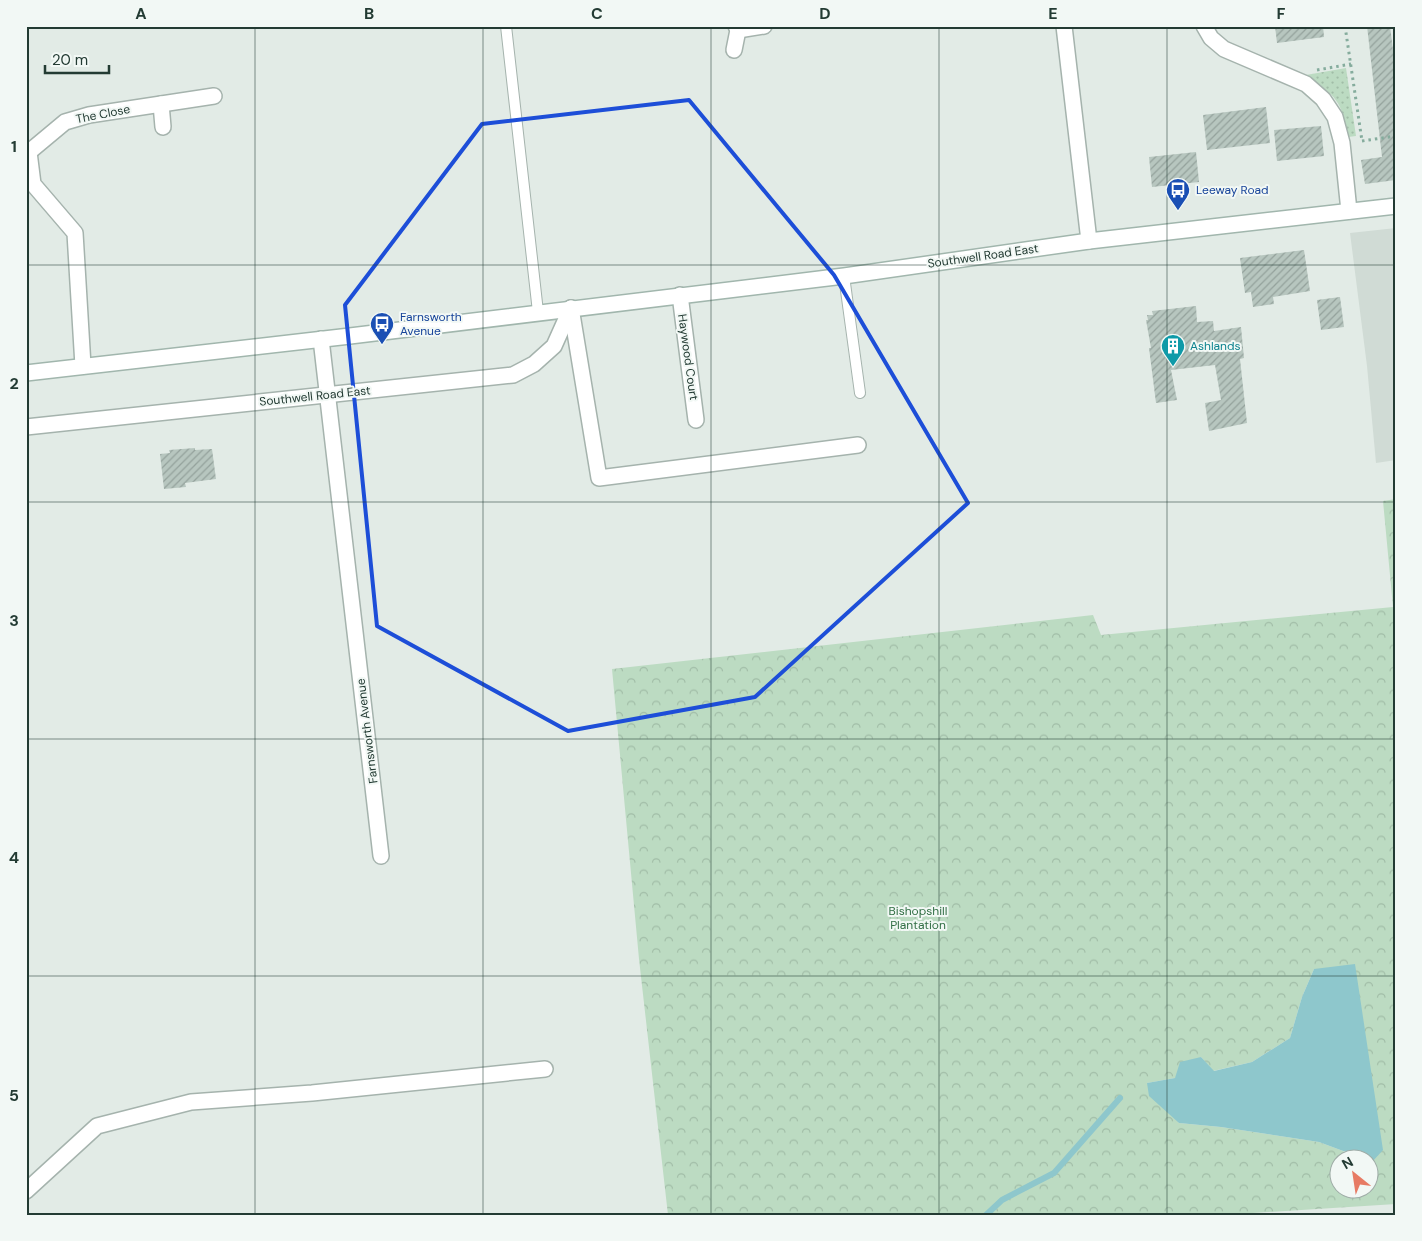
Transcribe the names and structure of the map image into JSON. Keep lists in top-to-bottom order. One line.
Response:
{"streets":{"street":["The Close","Southwell Road East","Haywood Court","Farnsworth Avenue"]},"crossings":[["Southwell Road East","Haywood Court"],["Southwell Road East","Farnsworth Avenue"]],"parks":["Bishopshill Plantation"],"places":{"bus stop":["Leeway Road","Farnsworth Avenue"],"building":["Ashlands"]},"scale_bar":"20 m","north":"top left","grid":{"columns":["A","B","C","D","E","F"],"rows":["1","2","3","4","5"]}}
